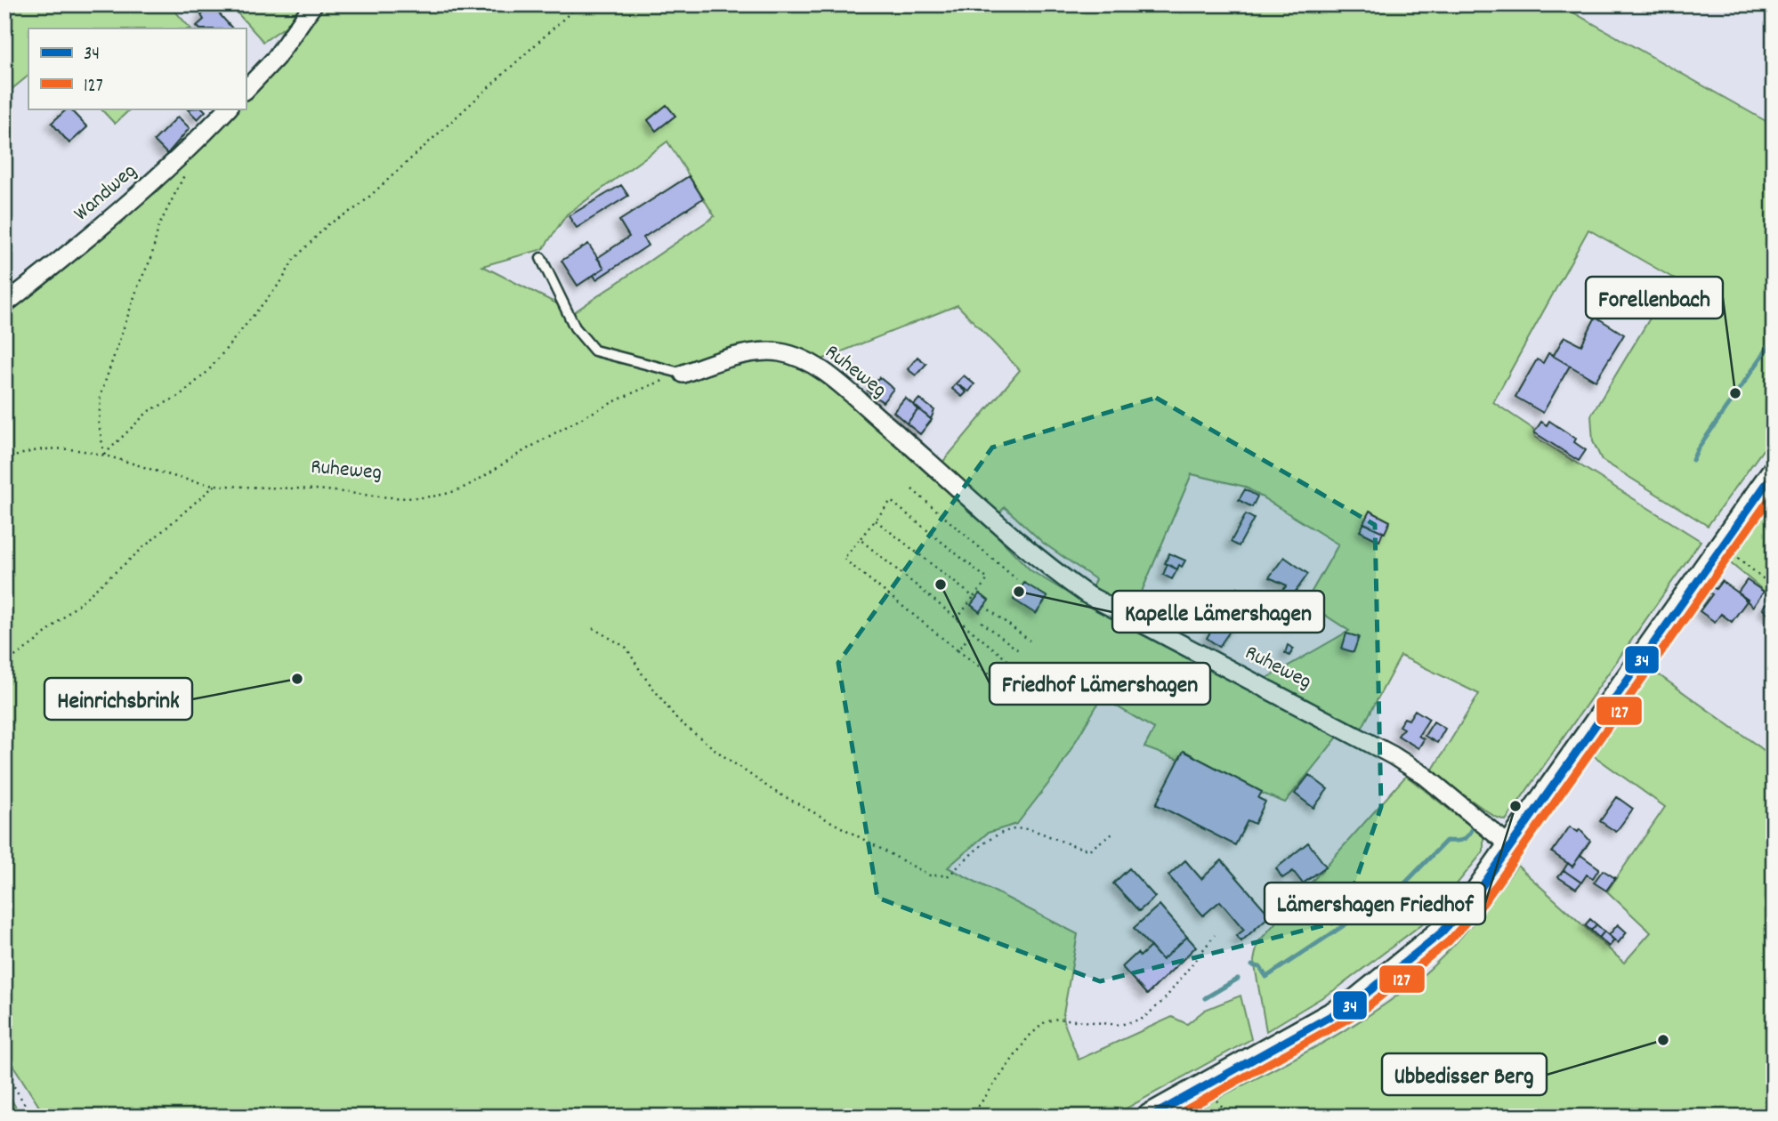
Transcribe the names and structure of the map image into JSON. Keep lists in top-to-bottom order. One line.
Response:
{"streets":{"street":["Wandweg","Ruheweg"]},"places":["Forellenbach","Friedhof Lämershagen","Kapelle Lämershagen","Heinrichsbrink","Lämershagen Friedhof","Ubbedisser Berg"],"lines":["transit line 34","transit line 127"],"legend":["34","127"]}
